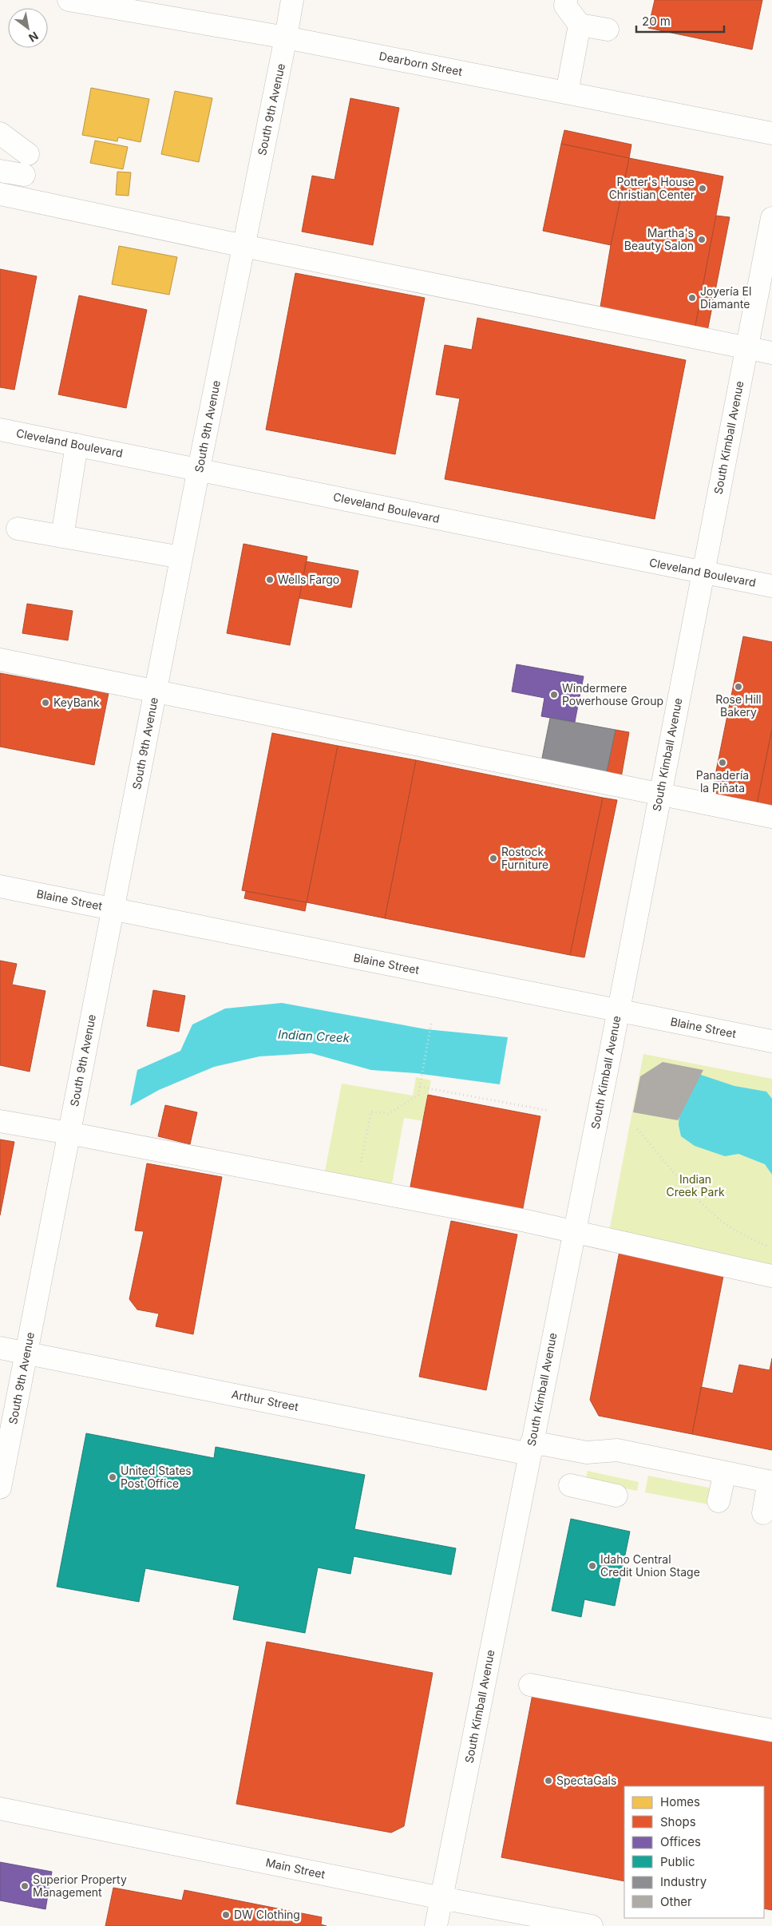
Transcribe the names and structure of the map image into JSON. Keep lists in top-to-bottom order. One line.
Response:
{"streets":{"street":["Dearborn Street","South 9th Avenue","South Kimball Avenue","Cleveland Boulevard","Blaine Street","Arthur Street","Main Street"]},"crossings":[["Dearborn Street","South 9th Avenue"],["South 9th Avenue","Cleveland Boulevard"],["South 9th Avenue","Blaine Street"],["South 9th Avenue","Arthur Street"],["South Kimball Avenue","Cleveland Boulevard"],["South Kimball Avenue","Blaine Street"],["South Kimball Avenue","Arthur Street"],["South Kimball Avenue","Main Street"]],"water":["Indian Creek"],"parks":["Indian Creek Park"],"places":["Potter's House Christian Center","Martha's Beauty Salon","Joyería El Diamante","Wells Fargo","Rose Hill Bakery","Windermere Powerhouse Group","KeyBank","Panadería la Piñata","Rostock Furniture","United States Post Office","Idaho Central Credit Union Stage","SpectaGals","Superior Property Management","DW Clothing"],"legend":["Homes","Shops","Offices","Public","Industry","Other"],"scale_bar":"20 m","north":"bottom right"}
